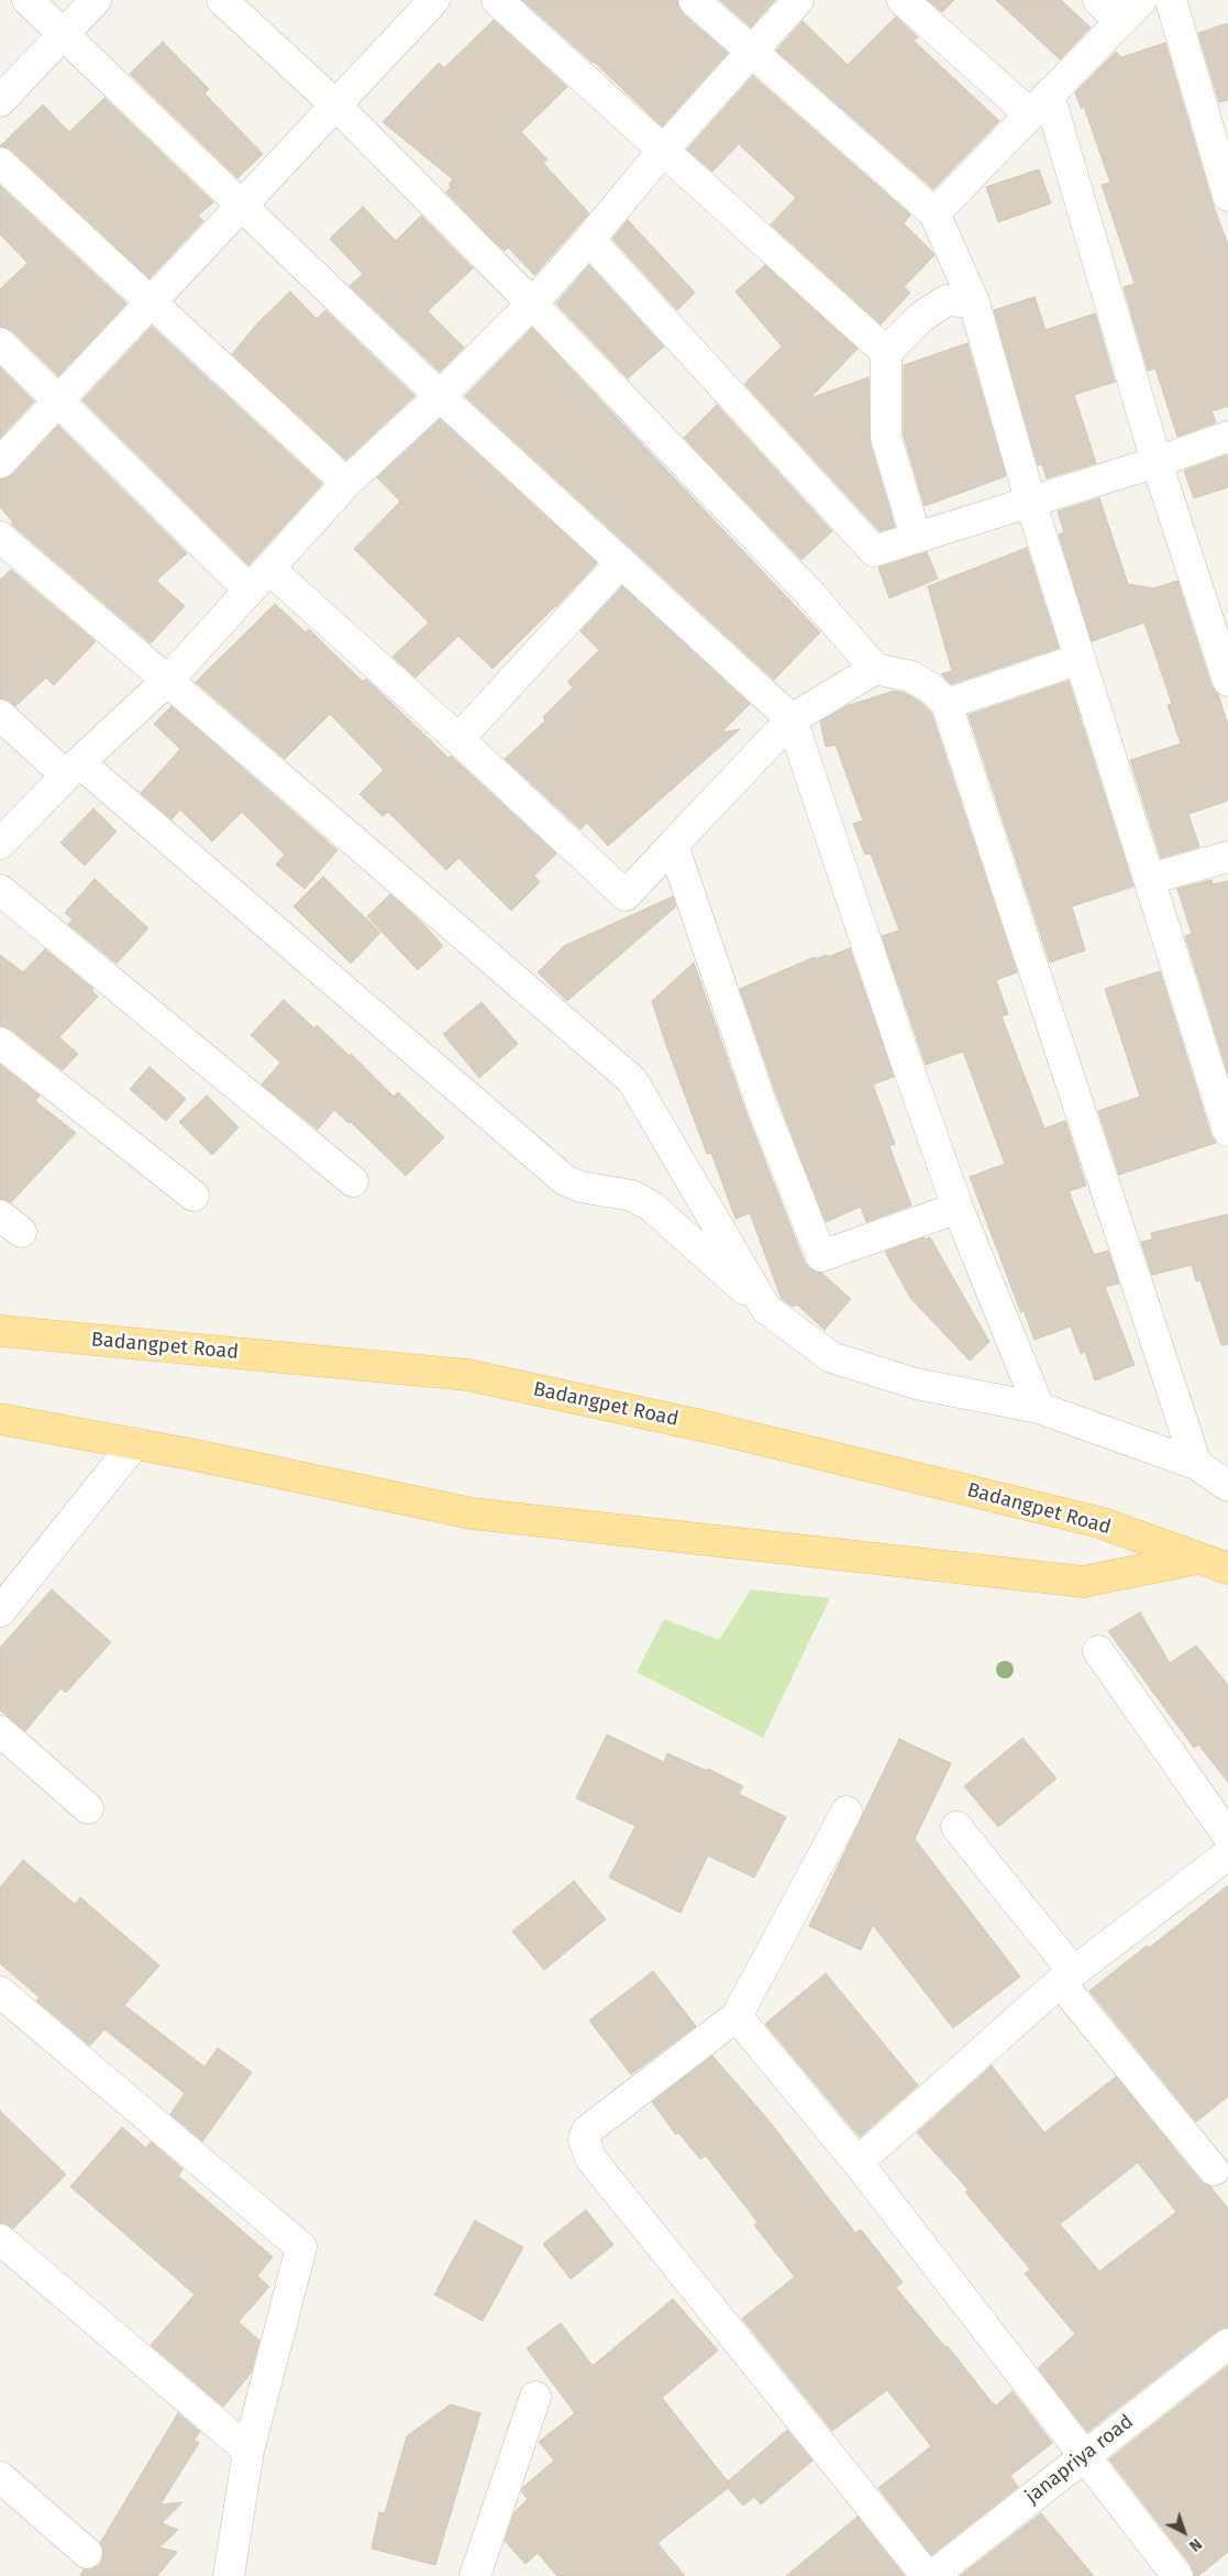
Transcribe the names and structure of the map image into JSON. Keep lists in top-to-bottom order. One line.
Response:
{"streets":{"main road":["Badangpet Road"],"street":["janapriya road"]},"north":"bottom right"}
